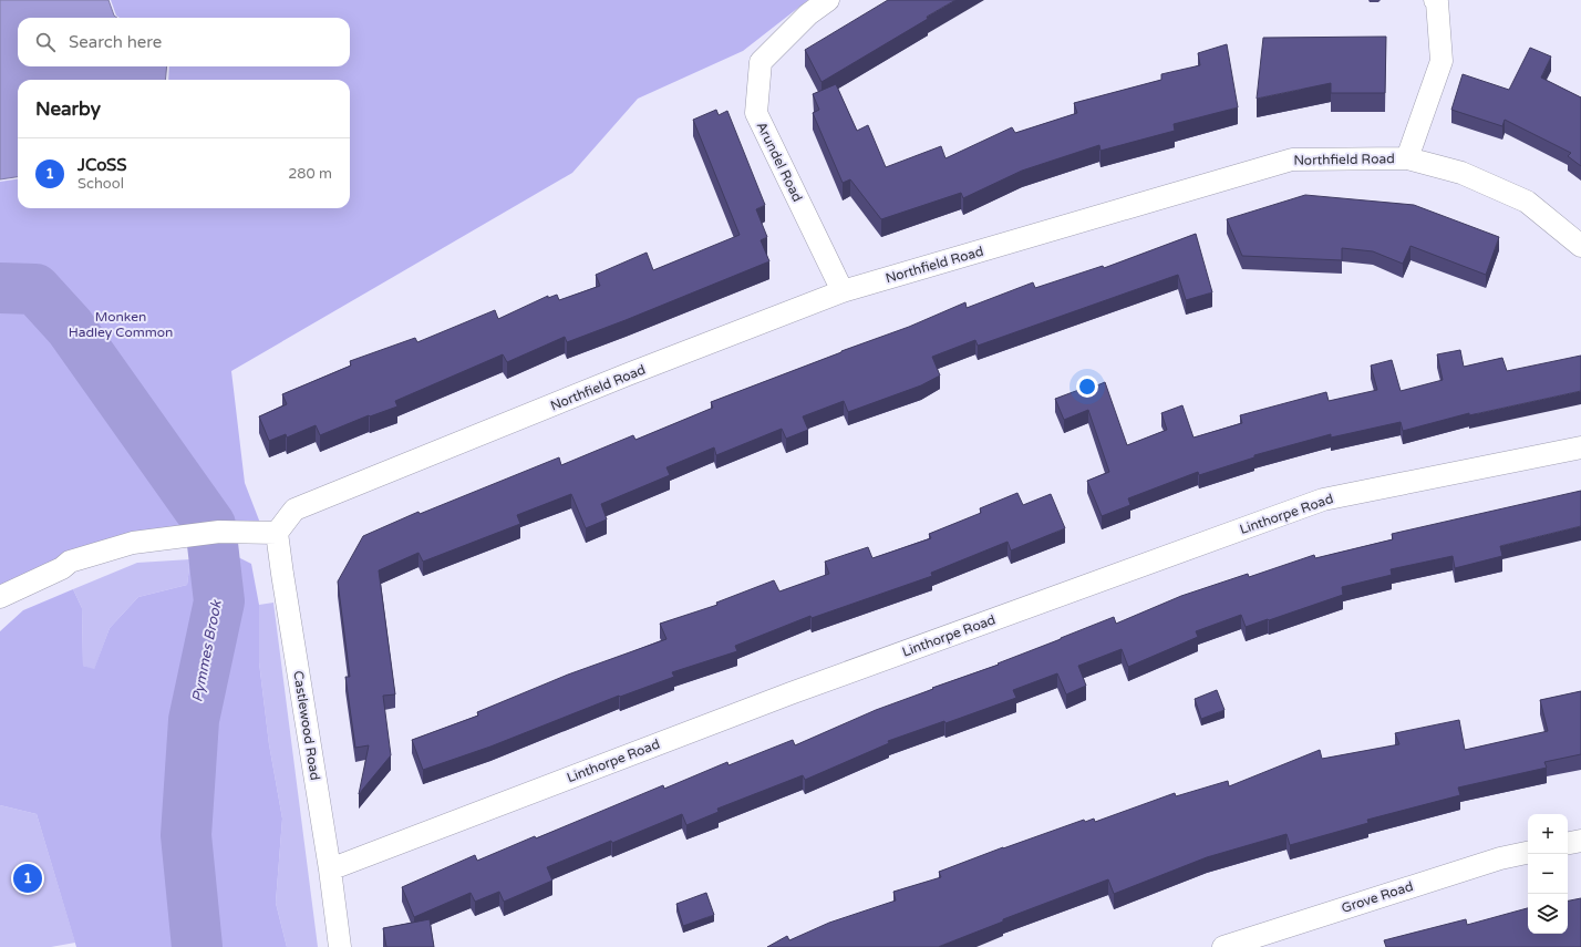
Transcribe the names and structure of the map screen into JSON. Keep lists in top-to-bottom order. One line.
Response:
{"streets":{"street":["Northfield Road","Arundel Road","Linthorpe Road","Castlewood Road","Grove Road"]},"crossings":[["Northfield Road","Arundel Road"],["Northfield Road","Castlewood Road"],["Linthorpe Road","Castlewood Road"]],"water":["Pymmes Brook"],"parks":["Monken Hadley Common"],"page":{"search":"Search here","heading":"Nearby","list":[{"mark":"1","name":"JCoSS","note":"School","value":"280 m"}],"map_buttons":["+","−"],"pins":"1"}}
